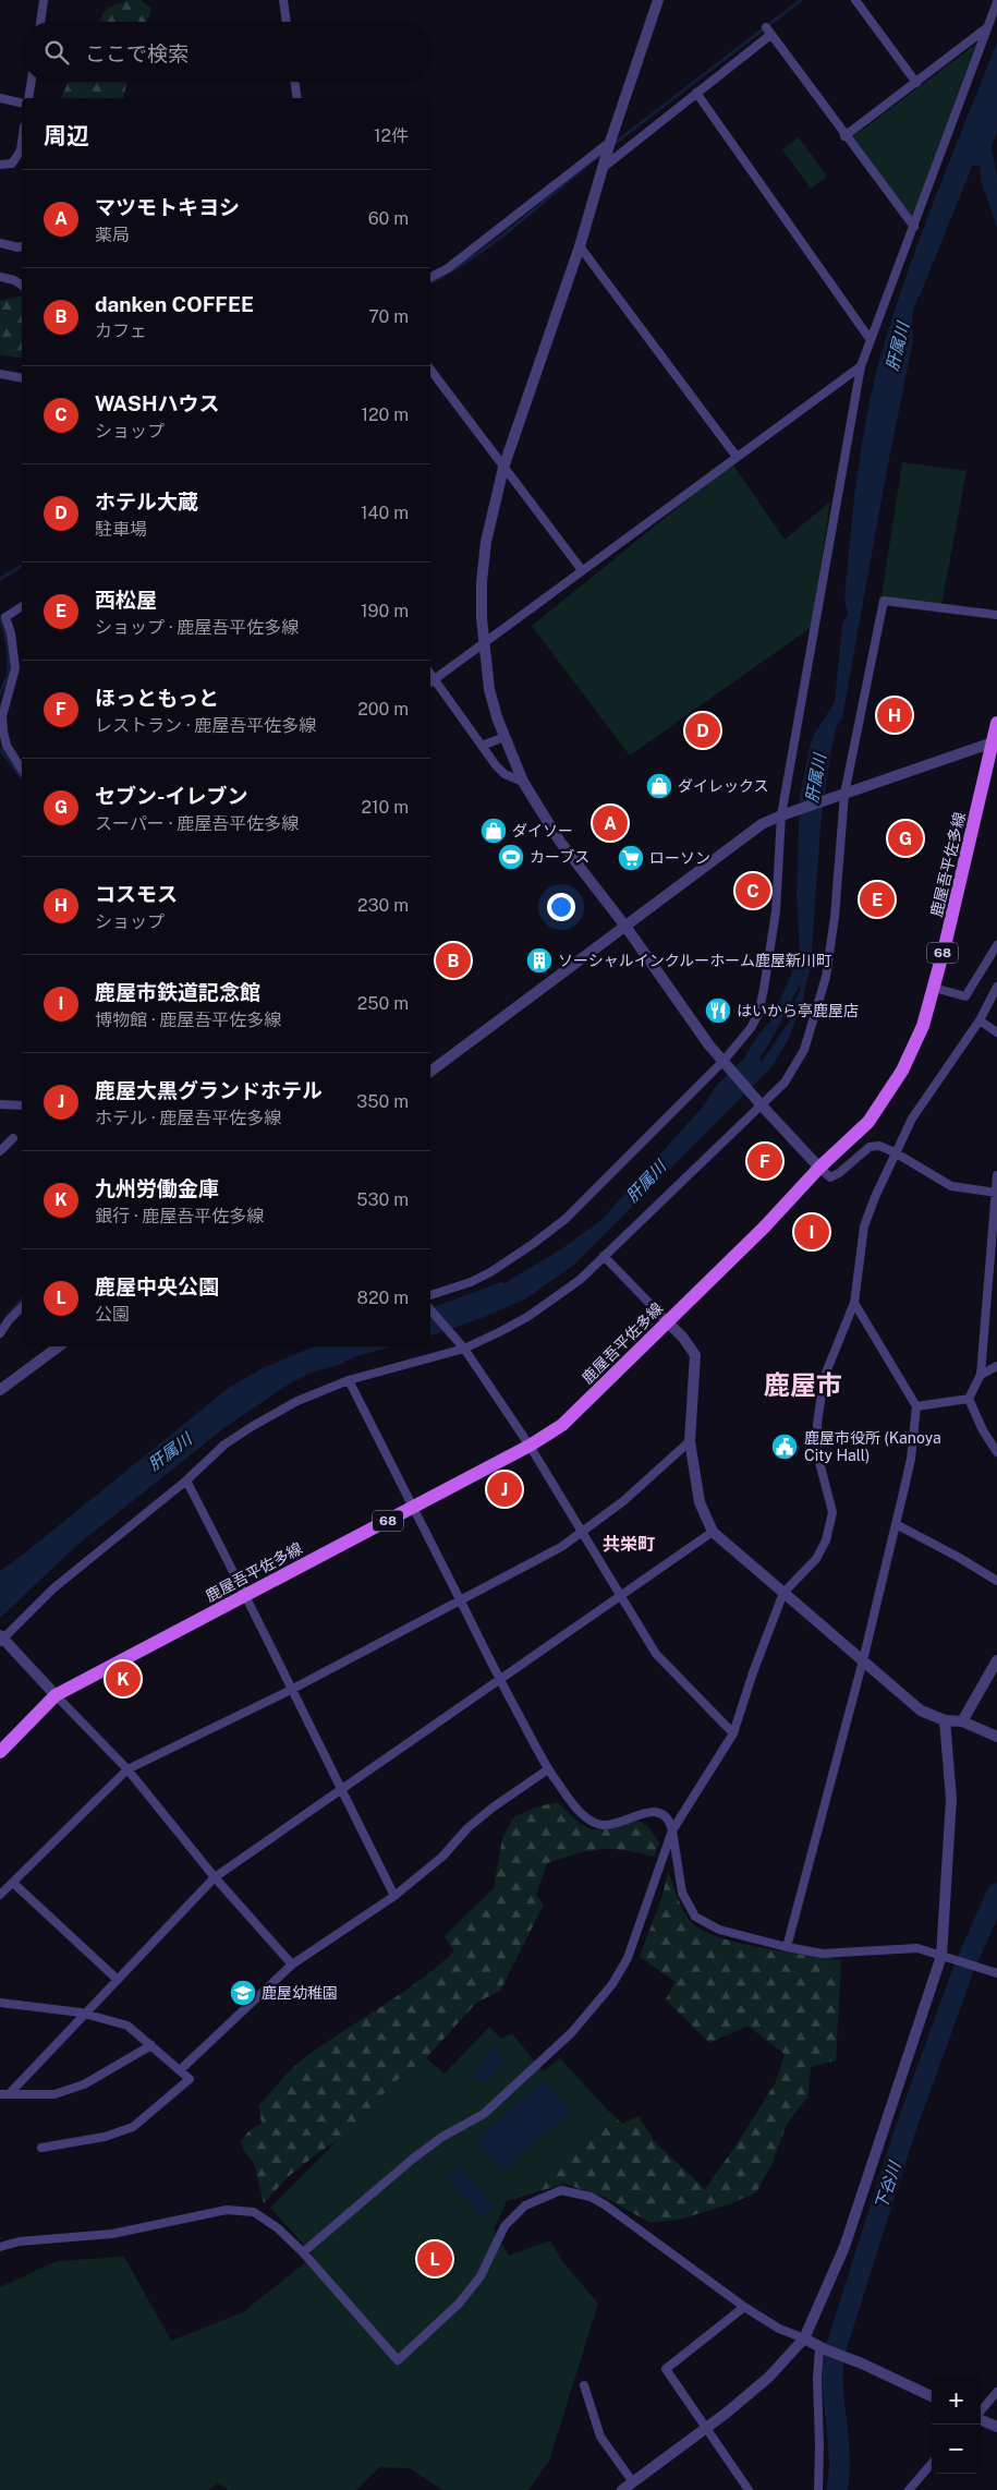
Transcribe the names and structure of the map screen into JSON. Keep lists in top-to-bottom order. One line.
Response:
{"streets":{"main road":["鹿屋吾平佐多線","68"]},"districts":["鹿屋市","共栄町"],"water":["肝属川","下谷川"],"places":{"shop":["ダイレックス","ダイソー"],"sports":["カーブス"],"supermarket":["ローソン"],"building":["ソーシャルインクルーホーム鹿屋新川町"],"restaurant":["はいから亭鹿屋店"],"public building":["鹿屋市役所 (Kanoya City Hall)"],"school or university":["鹿屋幼稚園"]},"page":{"search":"ここで検索","heading":["周辺","12件"],"list":[{"mark":"A","name":"マツモトキヨシ","note":"薬局","value":"60 m"},{"mark":"B","name":"danken COFFEE","note":"カフェ","value":"70 m"},{"mark":"C","name":"WASHハウス","note":"ショップ","value":"120 m"},{"mark":"D","name":"ホテル大蔵","note":"駐車場","value":"140 m"},{"mark":"E","name":"西松屋","note":"ショップ · 鹿屋吾平佐多線","value":"190 m"},{"mark":"F","name":"ほっともっと","note":"レストラン · 鹿屋吾平佐多線","value":"200 m"},{"mark":"G","name":"セブン-イレブン","note":"スーパー · 鹿屋吾平佐多線","value":"210 m"},{"mark":"H","name":"コスモス","note":"ショップ","value":"230 m"},{"mark":"I","name":"鹿屋市鉄道記念館","note":"博物館 · 鹿屋吾平佐多線","value":"250 m"},{"mark":"J","name":"鹿屋大黒グランドホテル","note":"ホテル · 鹿屋吾平佐多線","value":"350 m"},{"mark":"K","name":"九州労働金庫","note":"銀行 · 鹿屋吾平佐多線","value":"530 m"},{"mark":"L","name":"鹿屋中央公園","note":"公園","value":"820 m"}],"pins":["H","D","A","G","C","E","B","F","I","J","K","L"],"map_buttons":["+","−"]}}
